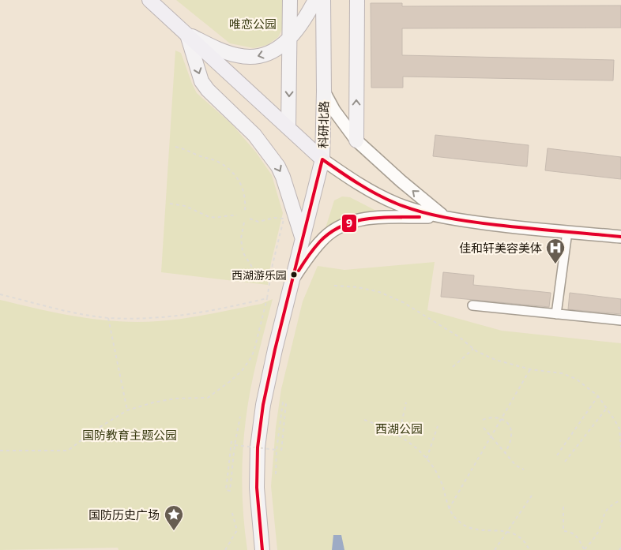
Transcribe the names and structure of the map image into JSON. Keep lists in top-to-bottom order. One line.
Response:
{"streets":{"main road":["科研北路"]},"parks":["唯恋公园","西湖公园","国防教育主题公园"],"places":{"hospital":["佳和轩美容美体"],"other":["西湖游乐园"],"place":["国防历史广场"]},"lines":["transit line 9"]}
